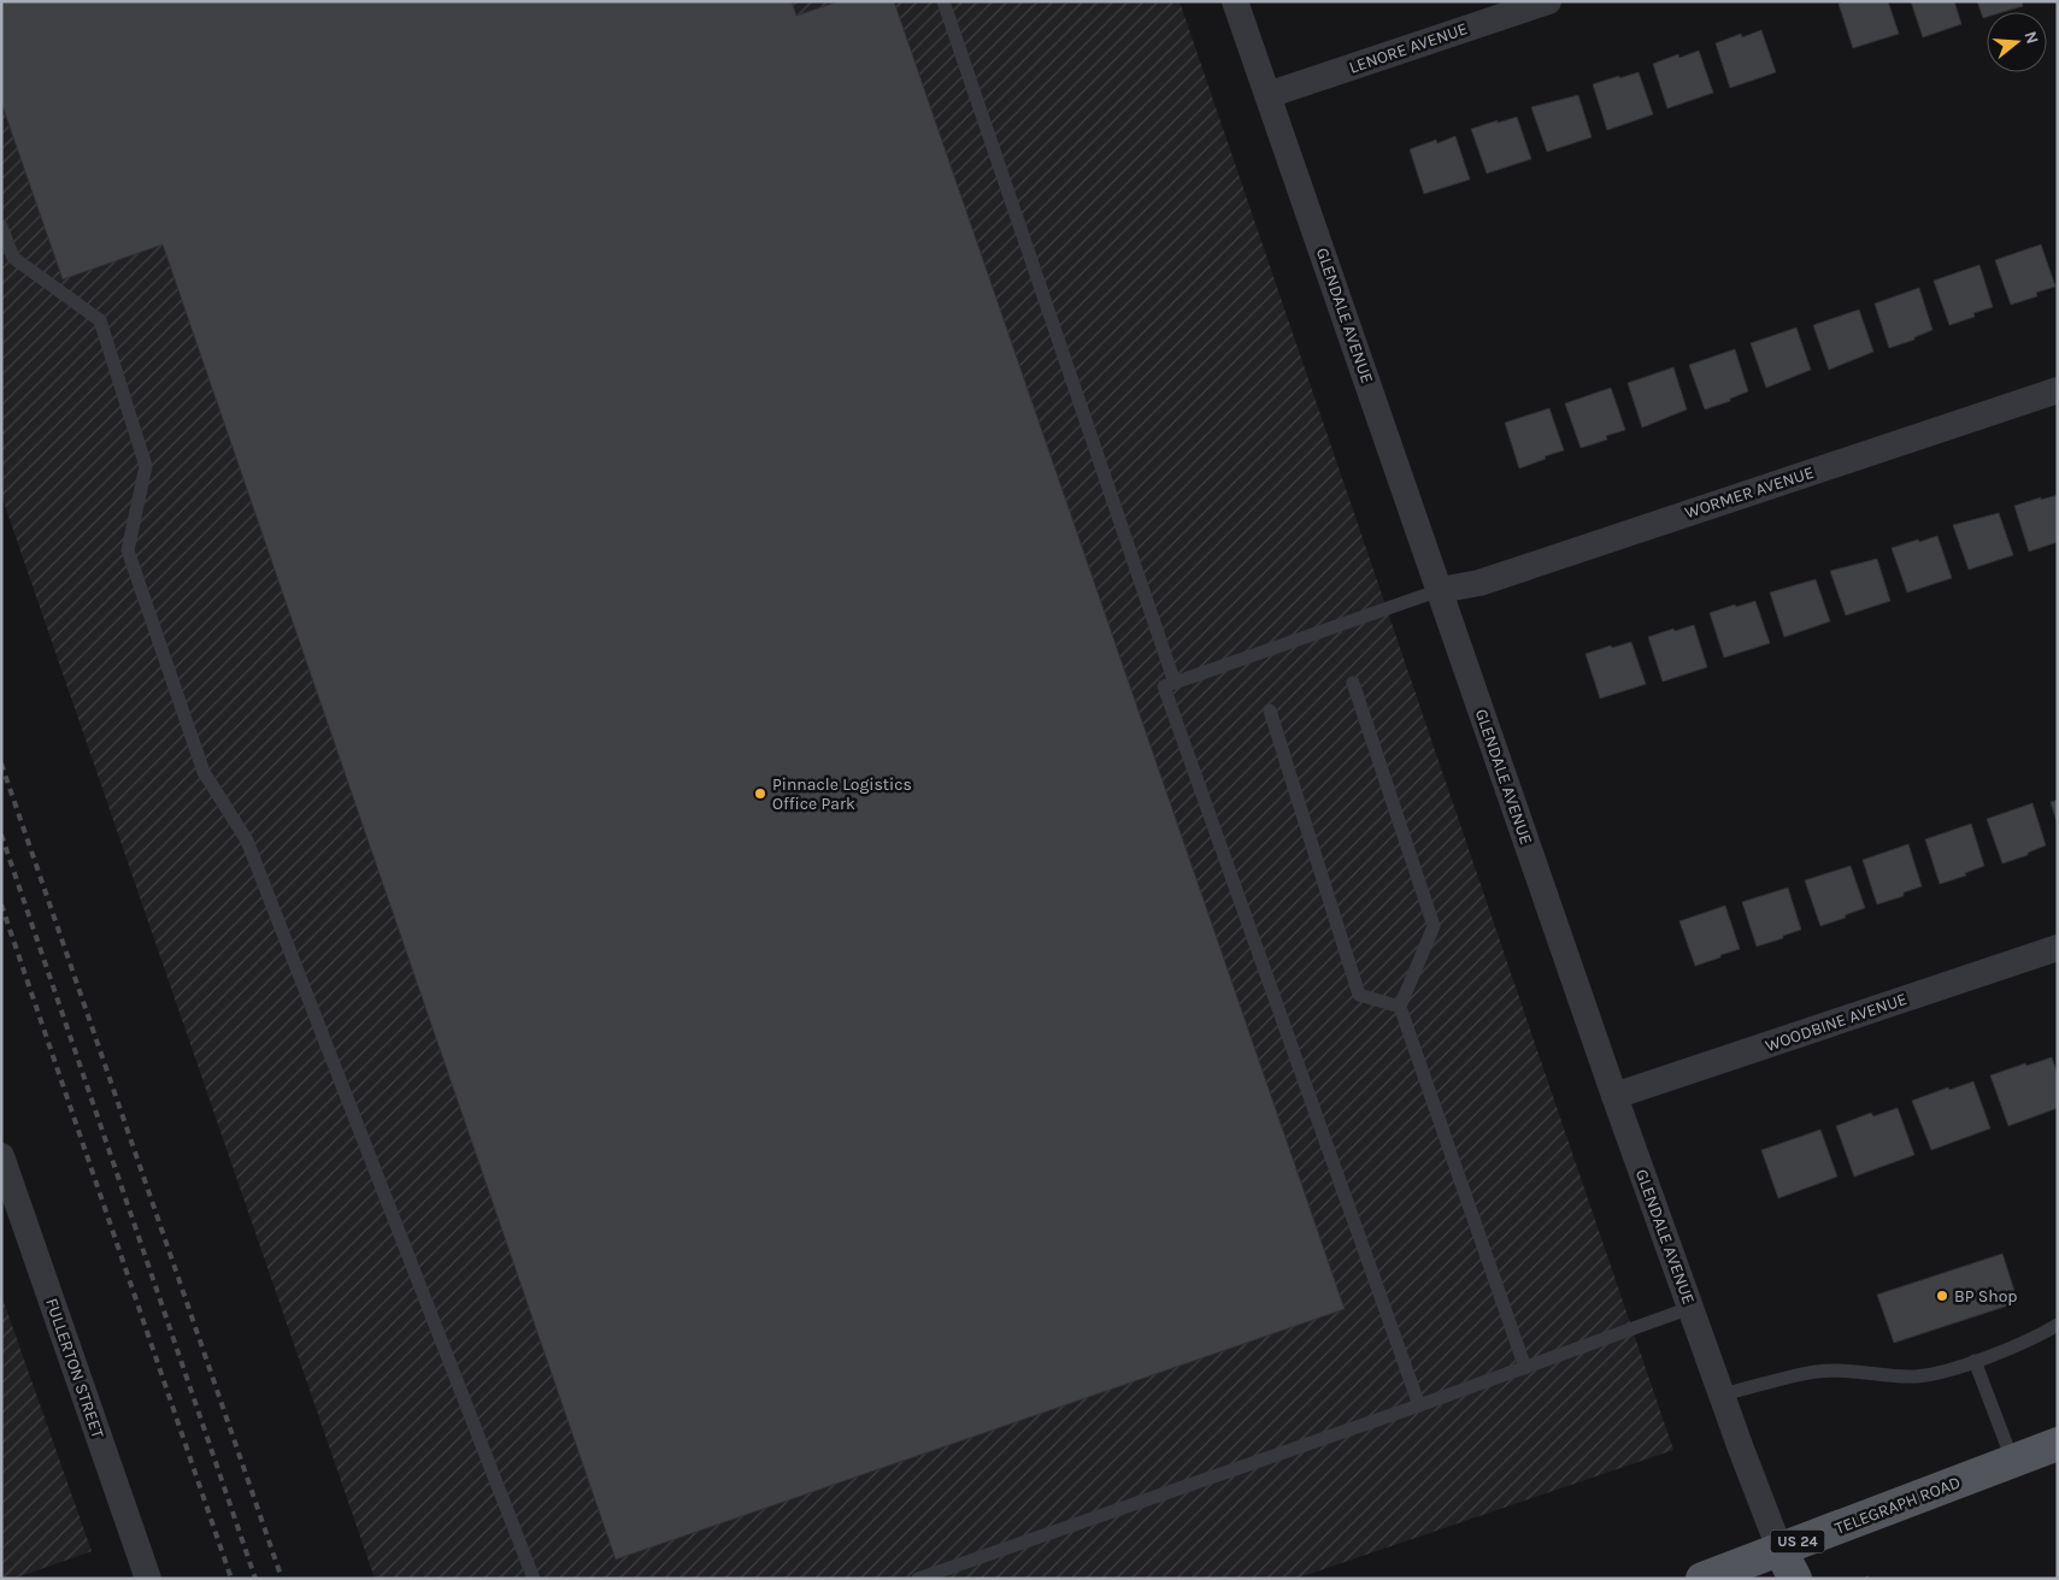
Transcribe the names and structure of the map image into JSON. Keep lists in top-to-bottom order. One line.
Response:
{"streets":{"main road":["TELEGRAPH ROAD","US 24"],"street":["LENORE AVENUE","GLENDALE AVENUE","WORMER AVENUE","WOODBINE AVENUE","FULLERTON STREET"]},"crossings":[["LENORE AVENUE","GLENDALE AVENUE"],["GLENDALE AVENUE","WORMER AVENUE"],["GLENDALE AVENUE","WOODBINE AVENUE"],["GLENDALE AVENUE","TELEGRAPH ROAD"]],"places":["Pinnacle Logistics Office Park","BP Shop"],"north":"right"}
